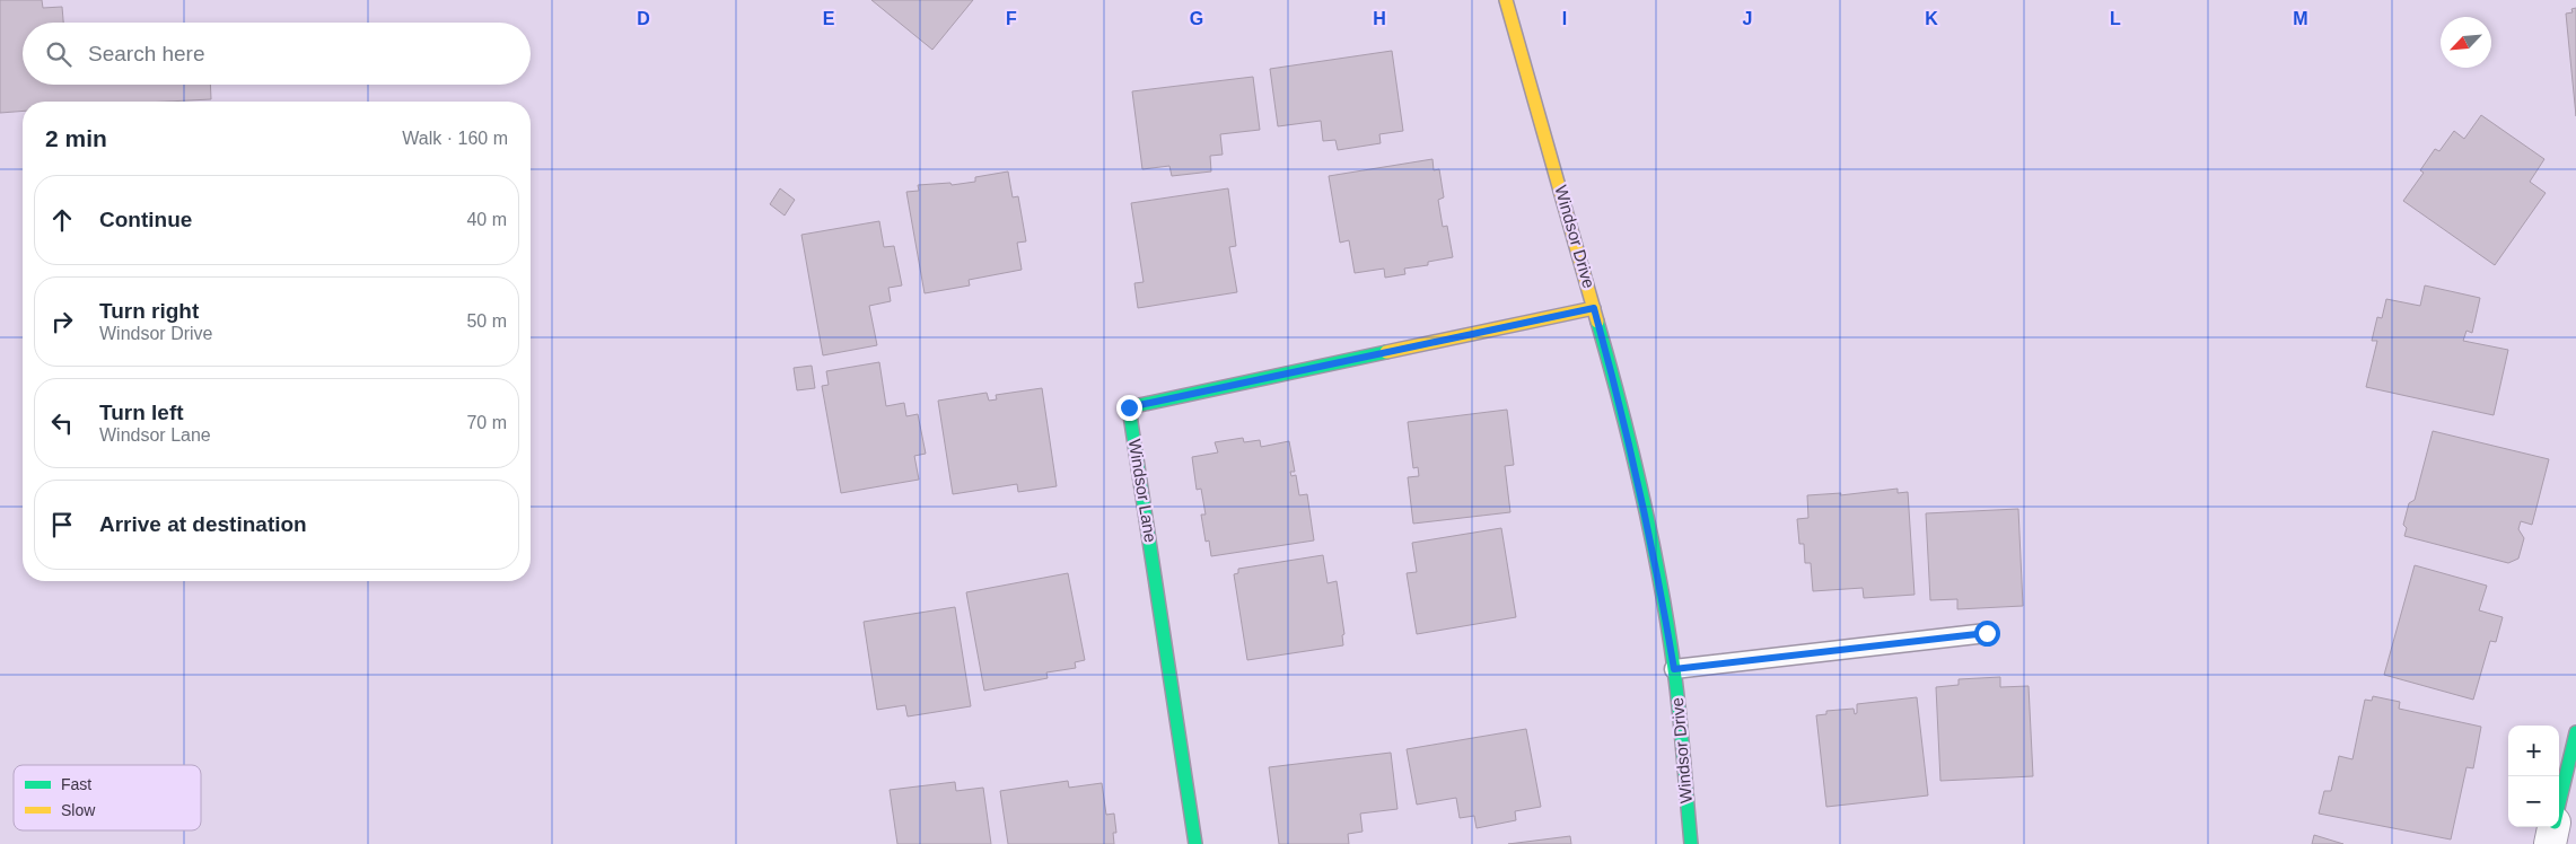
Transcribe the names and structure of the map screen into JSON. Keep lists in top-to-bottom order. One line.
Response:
{"streets":{"street":["Windsor Drive","Windsor Lane"]},"crossings":[["Windsor Drive","Windsor Lane"]],"legend":["Fast","Slow"],"north":"bottom left","page":{"search":"Search here","heading":["2 min","Walk · 160 m"],"list":[["Continue","40 m"],["Turn right","Windsor Drive","50 m"],["Turn left","Windsor Lane","70 m"],"Arrive at destination"],"map_buttons":["+","−"]},"grid":{"columns":["D","E","F","G","H","I","J","K","L","M"]}}
